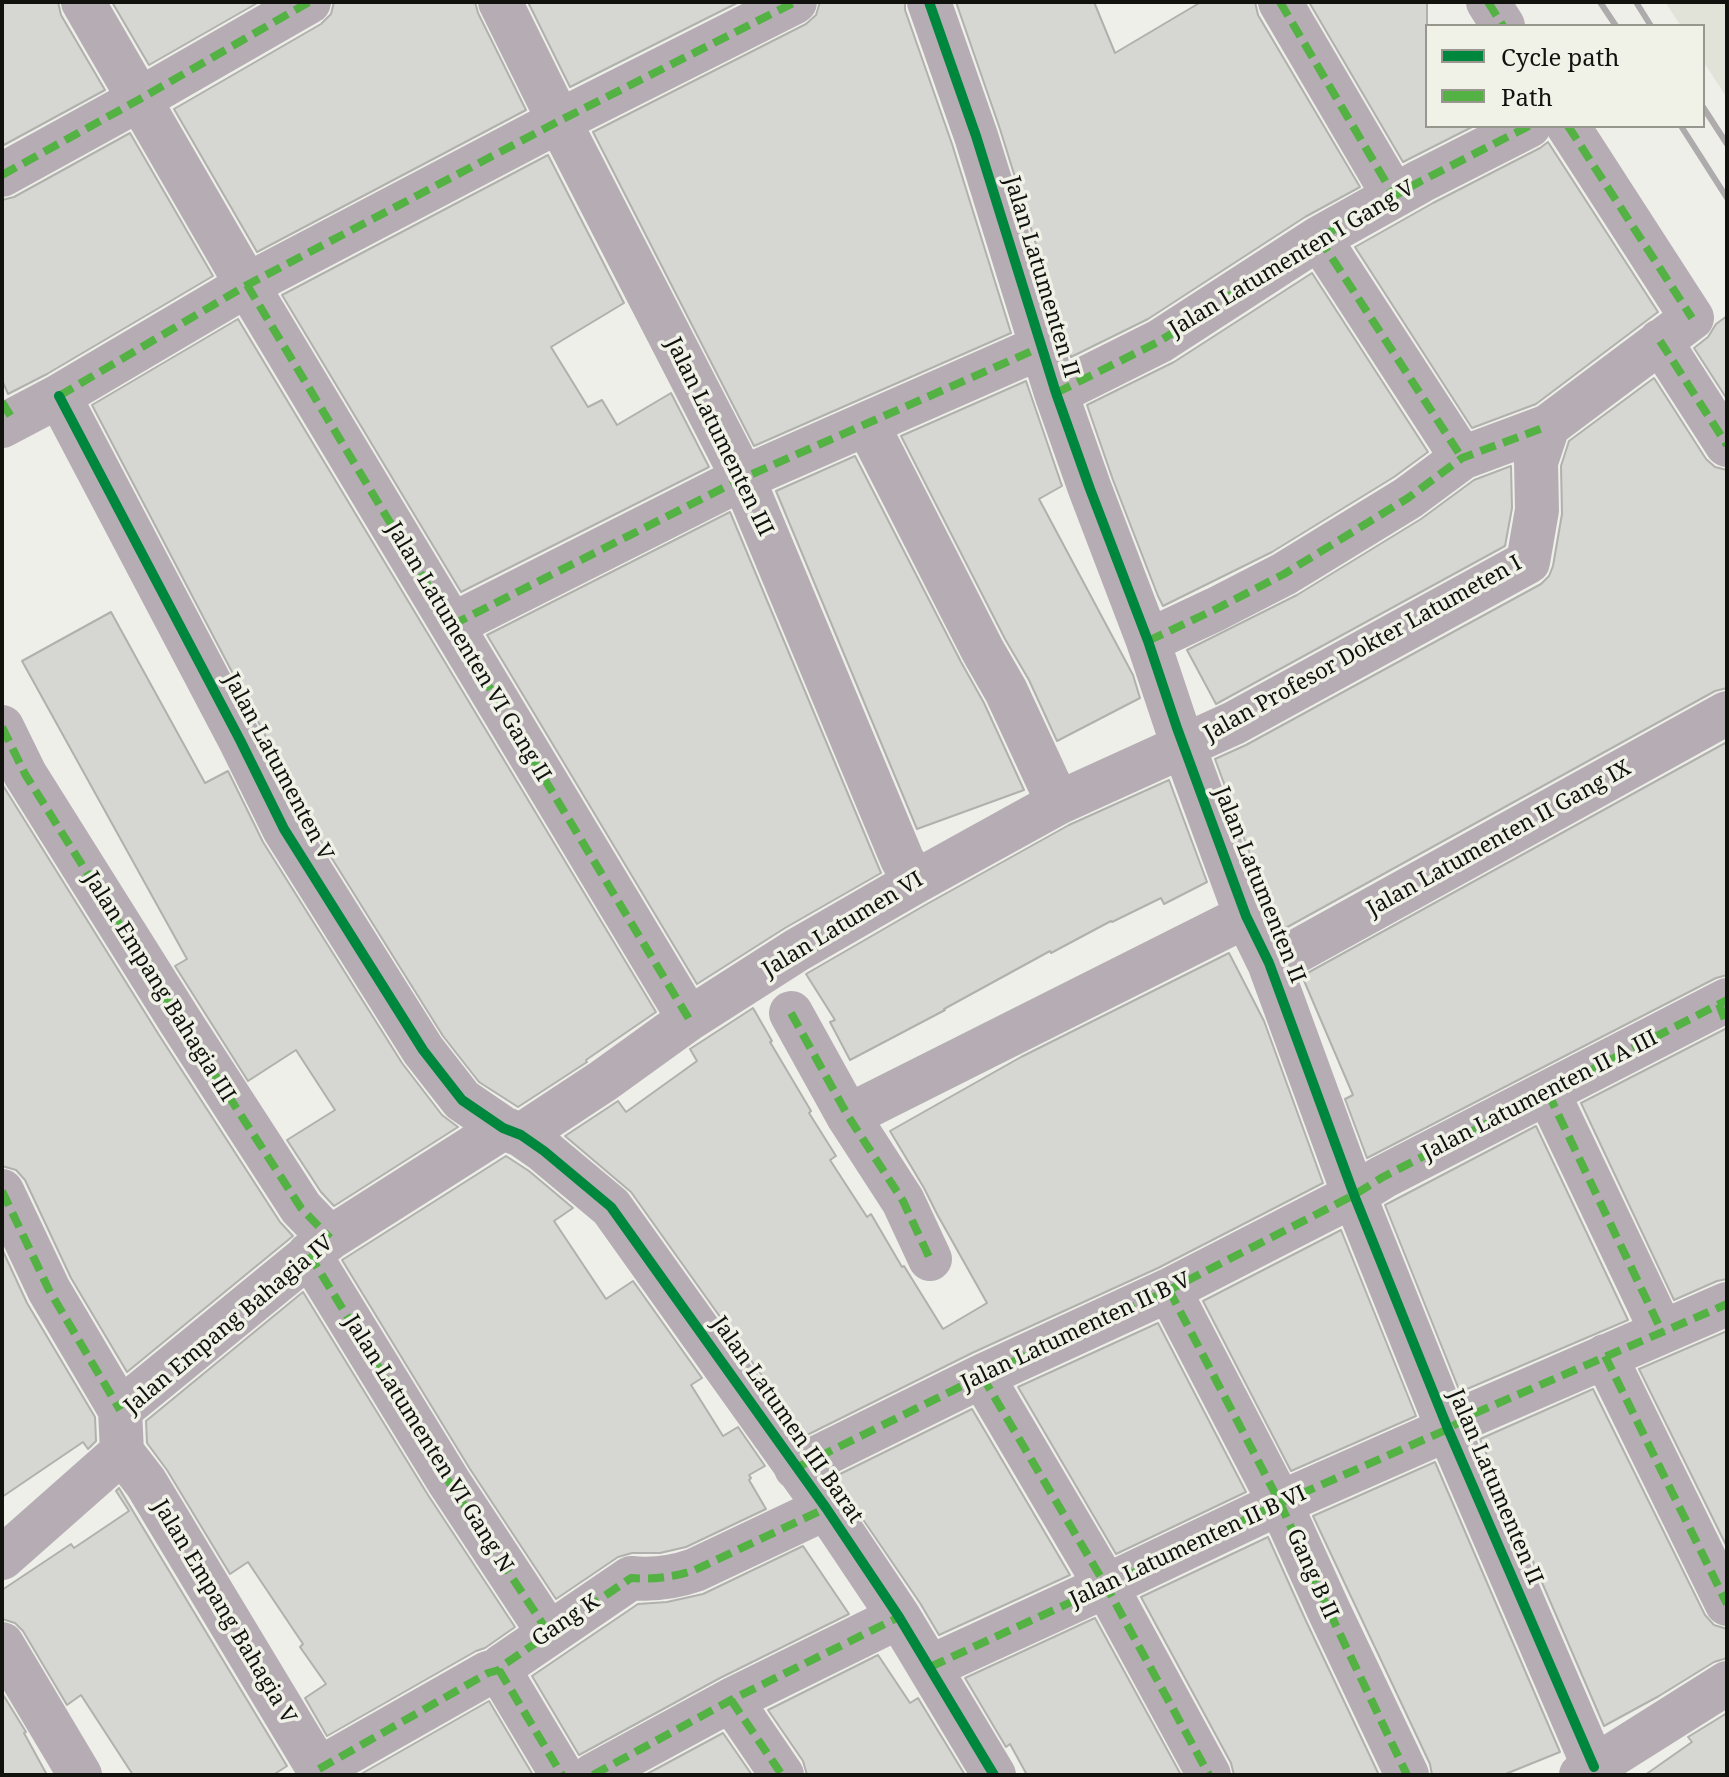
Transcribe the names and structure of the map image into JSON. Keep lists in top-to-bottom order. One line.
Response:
{"streets":{"street":["Jalan Latumenten I Gang V","Jalan Latumenten II","Jalan Latumenten III","Jalan Profesor Dokter Latumeten I","Jalan Latumenten VI Gang II","Jalan Latumenten V","Jalan Latumenten II Gang IX","Jalan Latumen VI","Jalan Empang Bahagia III","Jalan Latumenten II A III","Jalan Empang Bahagia IV","Jalan Latumenten II B V","Jalan Latumen III Barat","Jalan Latumenten VI Gang N","Jalan Latumenten II B VI","Gang B II","Jalan Empang Bahagia V","Gang K"]},"crossings":[["Jalan Latumenten I Gang V","Jalan Latumenten II"],["Jalan Latumenten II","Jalan Profesor Dokter Latumeten I"],["Jalan Latumenten II","Jalan Latumenten II Gang IX"],["Jalan Latumenten II","Jalan Latumen VI"],["Jalan Latumenten II","Jalan Latumenten II A III"],["Jalan Latumenten II","Jalan Latumenten II B V"],["Jalan Latumenten II","Jalan Latumenten II B VI"],["Jalan Latumenten III","Jalan Latumen VI"],["Jalan Profesor Dokter Latumeten I","Jalan Latumen VI"],["Jalan Latumenten VI Gang II","Jalan Latumen VI"],["Jalan Latumenten V","Jalan Latumen VI"],["Jalan Latumenten V","Jalan Empang Bahagia IV"],["Jalan Latumenten V","Jalan Latumen III Barat"],["Jalan Latumen VI","Jalan Empang Bahagia IV"],["Jalan Latumen VI","Jalan Latumen III Barat"],["Jalan Empang Bahagia III","Jalan Empang Bahagia IV"],["Jalan Empang Bahagia III","Jalan Latumenten VI Gang N"],["Jalan Latumenten II A III","Jalan Latumenten II B V"],["Jalan Empang Bahagia IV","Jalan Latumen III Barat"],["Jalan Empang Bahagia IV","Jalan Latumenten VI Gang N"],["Jalan Empang Bahagia IV","Jalan Empang Bahagia V"],["Jalan Latumenten II B V","Jalan Latumen III Barat"],["Jalan Latumenten II B V","Gang B II"],["Jalan Latumen III Barat","Jalan Latumenten II B VI"],["Jalan Latumen III Barat","Gang K"],["Jalan Latumenten VI Gang N","Gang K"],["Jalan Latumenten II B VI","Gang B II"],["Jalan Empang Bahagia V","Gang K"]],"legend":["Cycle path","Path"]}
